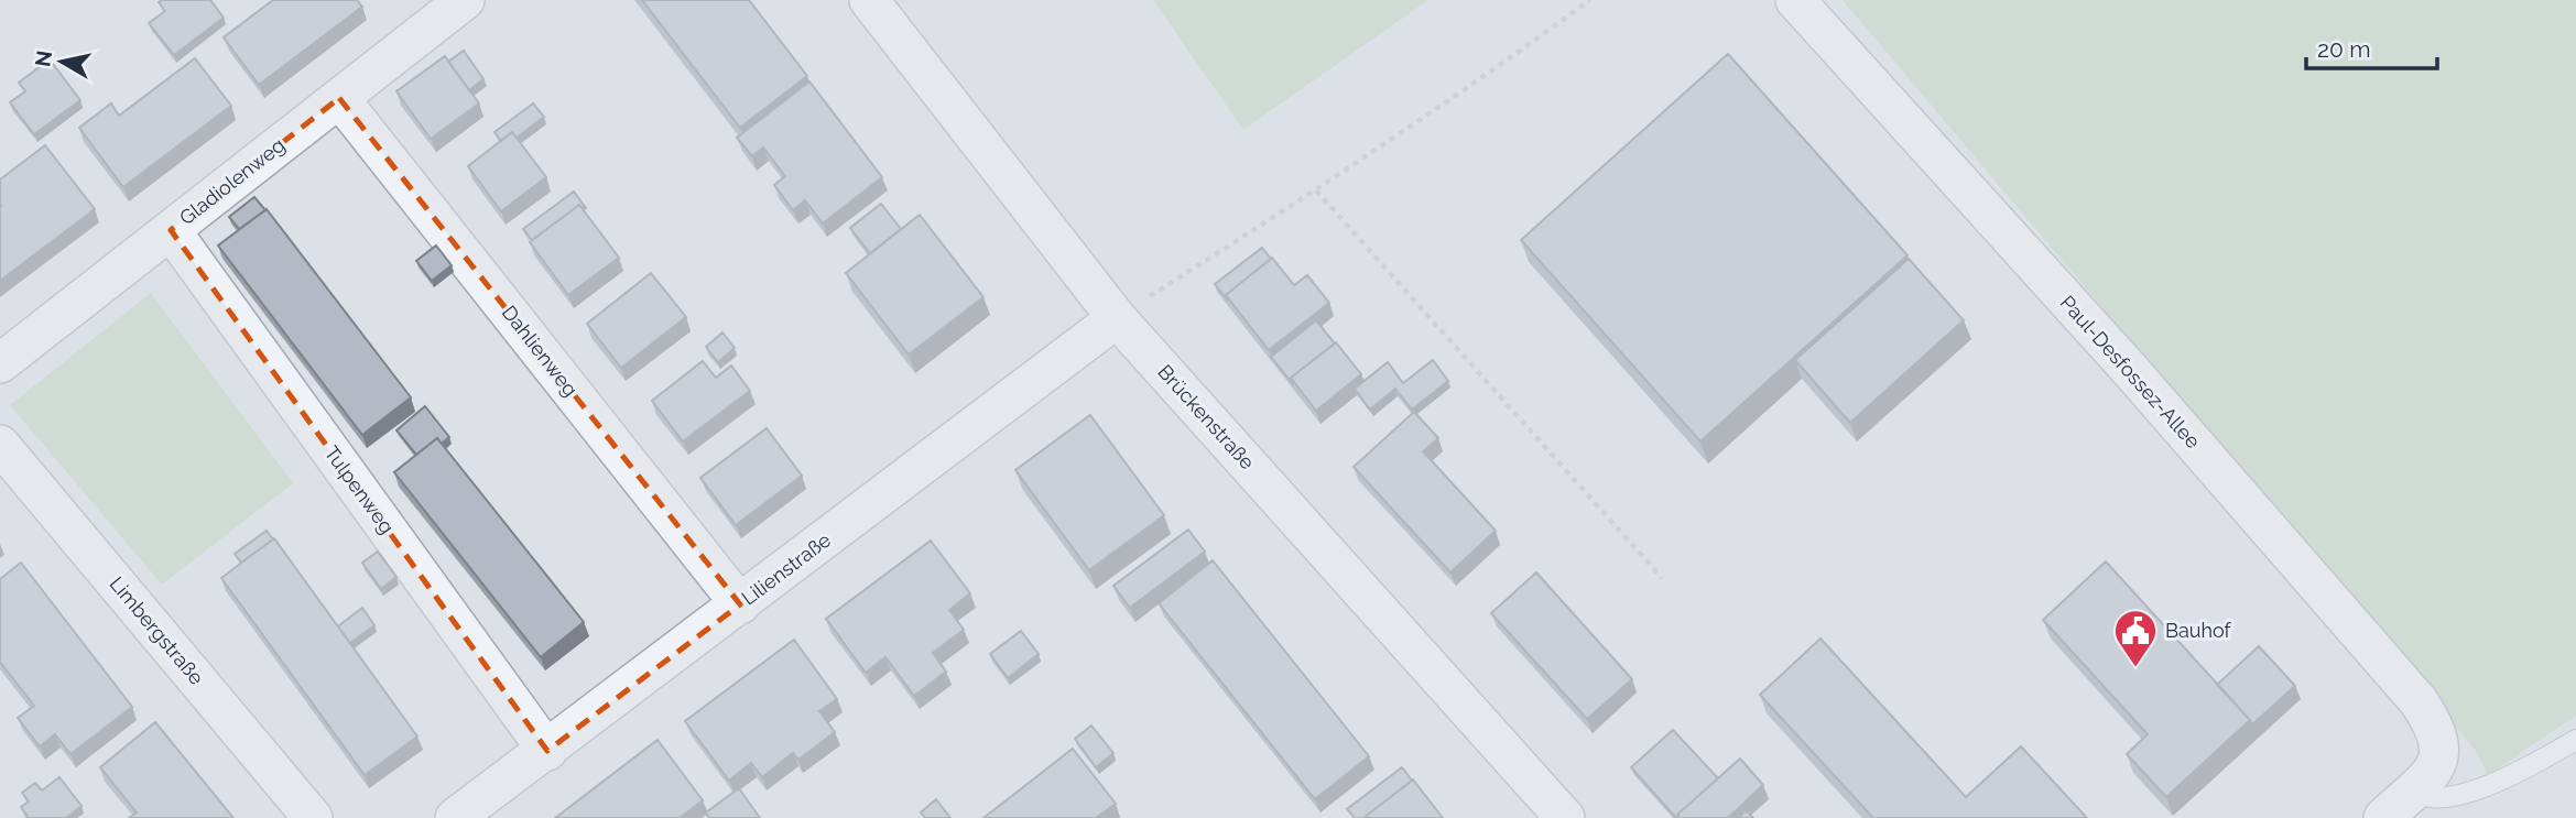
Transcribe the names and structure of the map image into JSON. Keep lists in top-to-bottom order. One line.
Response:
{"streets":{"street":["Gladiolenweg","Dahlienweg","Paul-Desfossez-Allee","Brückenstraße","Tulpenweg","Lilienstraße","Limbergstraße"]},"crossings":[["Gladiolenweg","Dahlienweg"],["Gladiolenweg","Tulpenweg"],["Dahlienweg","Lilienstraße"],["Brückenstraße","Lilienstraße"],["Tulpenweg","Lilienstraße"]],"places":{"public building":["Bauhof"]},"scale_bar":"20 m","north":"left"}
